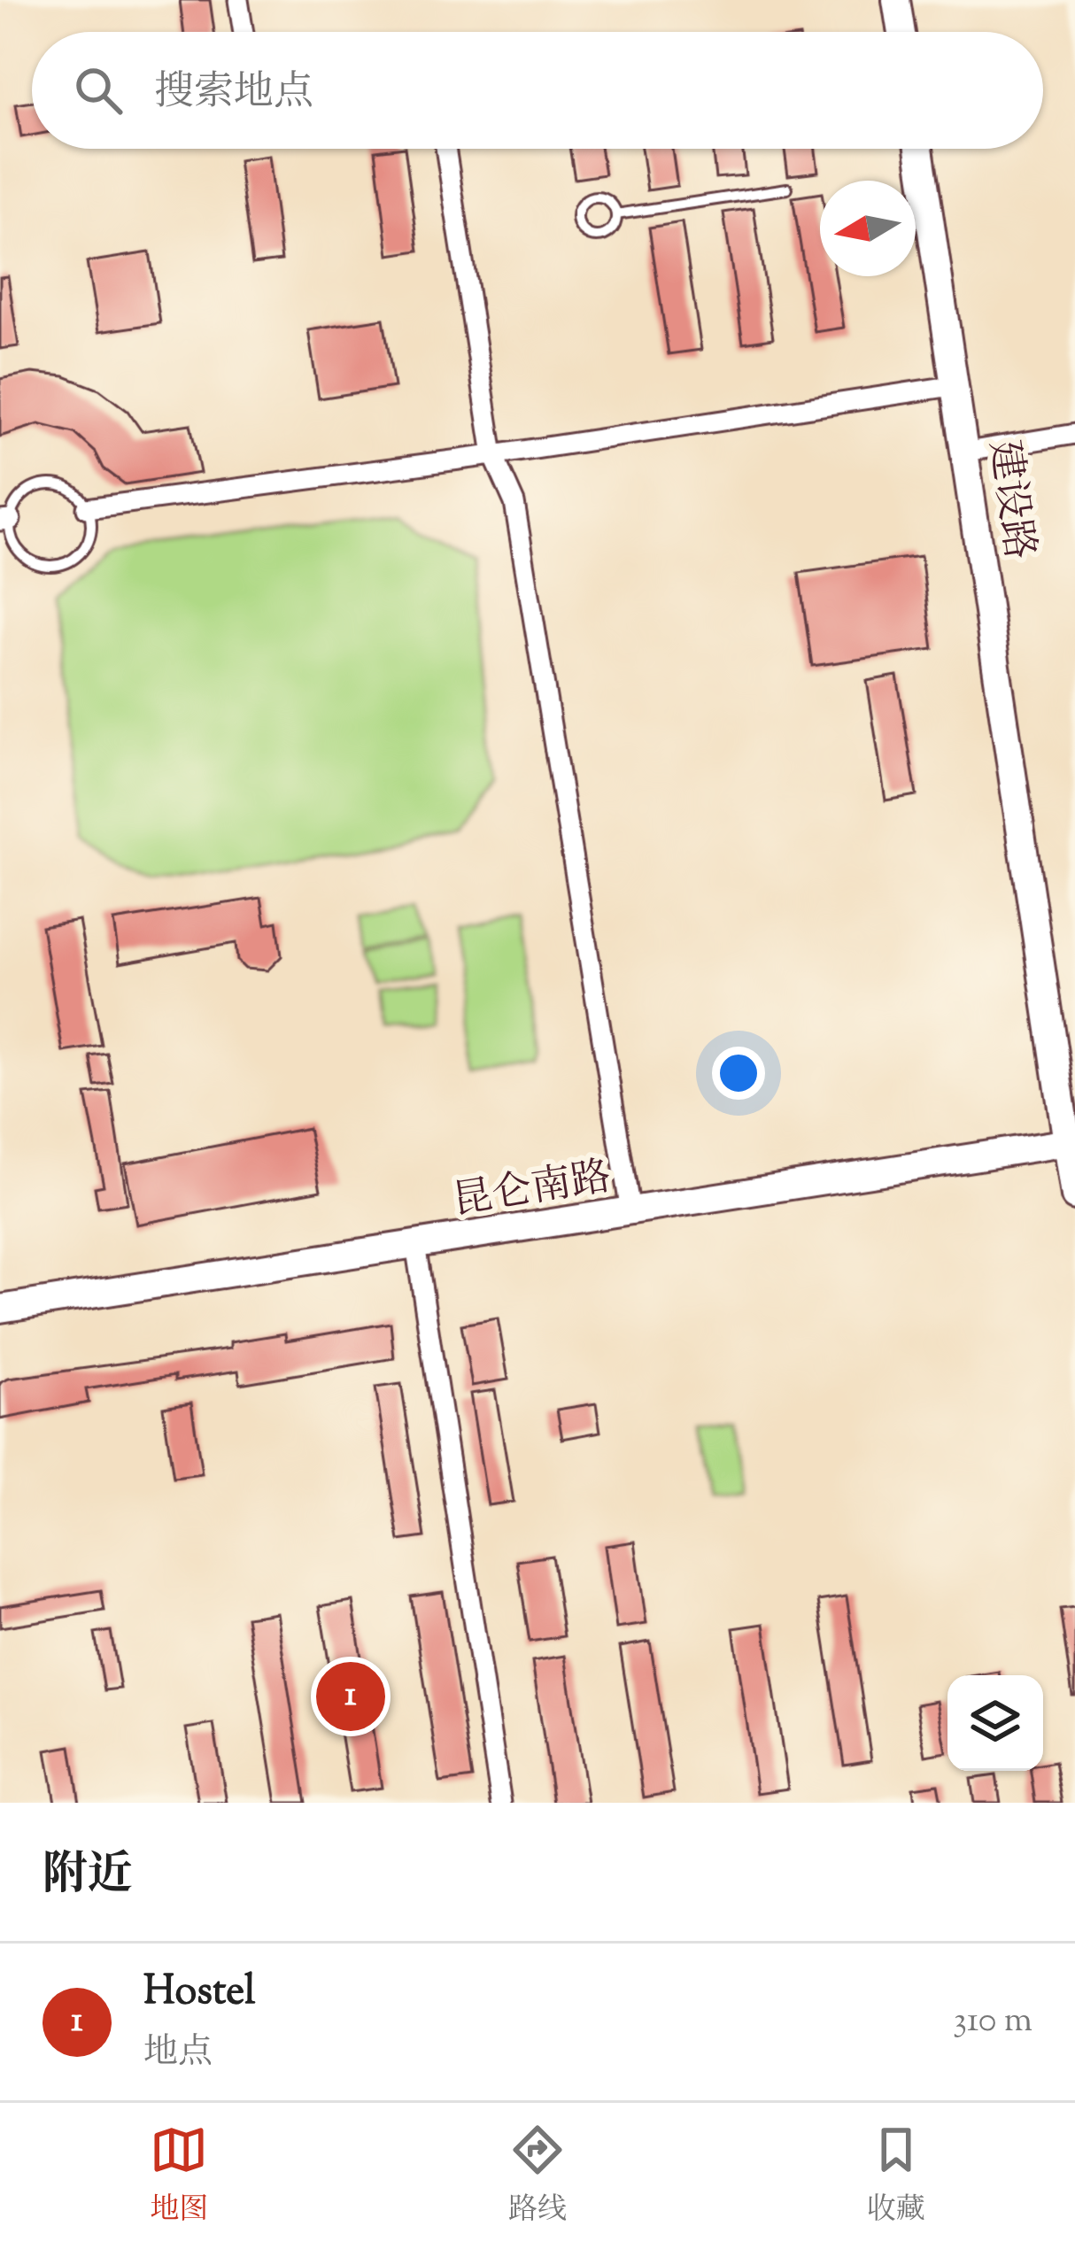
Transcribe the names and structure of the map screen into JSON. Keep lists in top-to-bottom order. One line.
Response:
{"streets":{"street":["建设路","昆仑南路"]},"crossings":[["建设路","昆仑南路"]],"north":"left","page":{"search":"搜索地点","pins":"1","heading":"附近","list":[{"mark":"1","name":"Hostel","note":"地点","value":"310 m"}],"nav":["地图","路线","收藏"]}}
